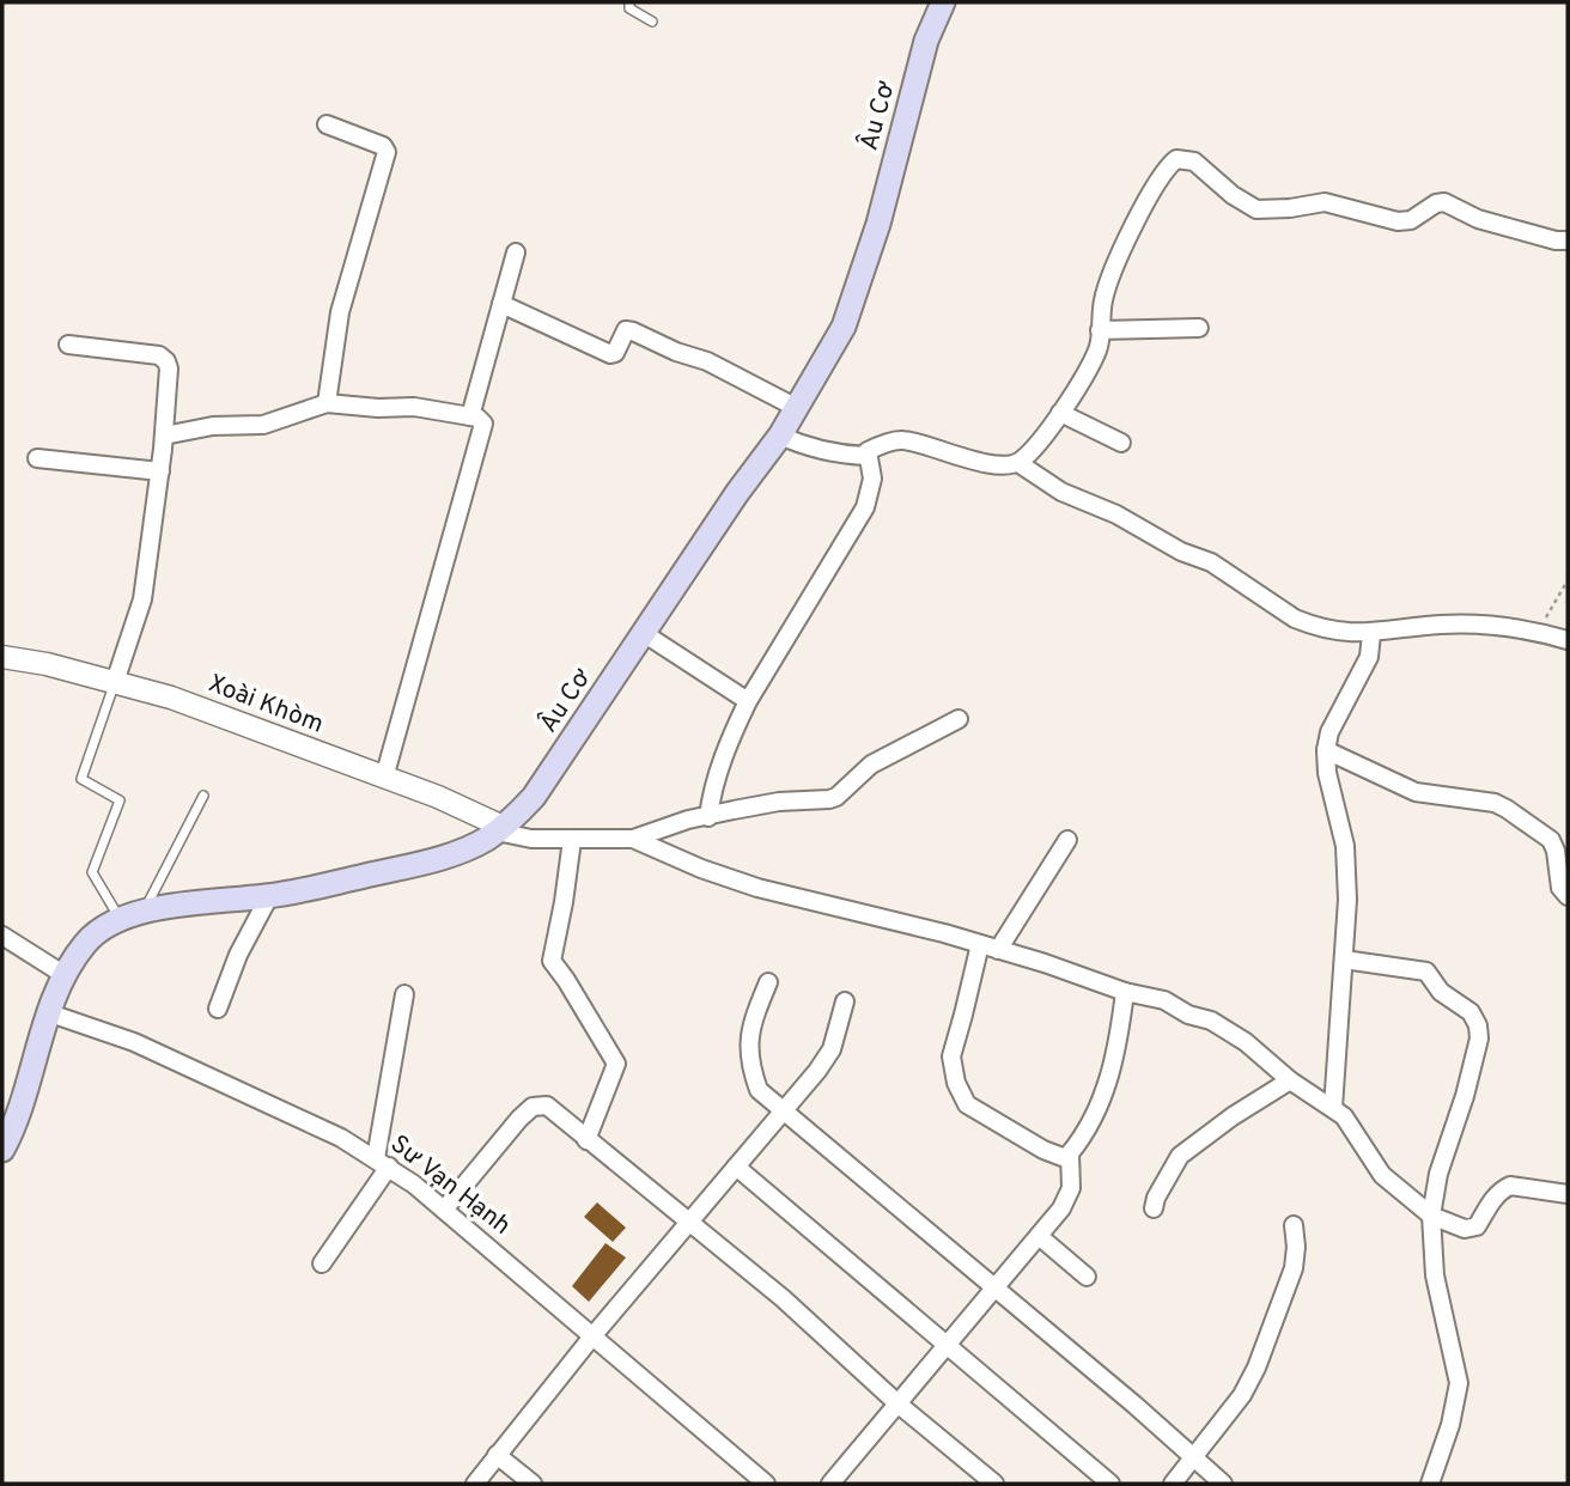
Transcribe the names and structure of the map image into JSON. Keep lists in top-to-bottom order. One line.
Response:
{"streets":{"main road":["Âu Cơ"],"street":["Xoài Khòm","Sư Vạn Hạnh"]},"crossings":[["Âu Cơ","Xoài Khòm"],["Âu Cơ","Sư Vạn Hạnh"]]}
